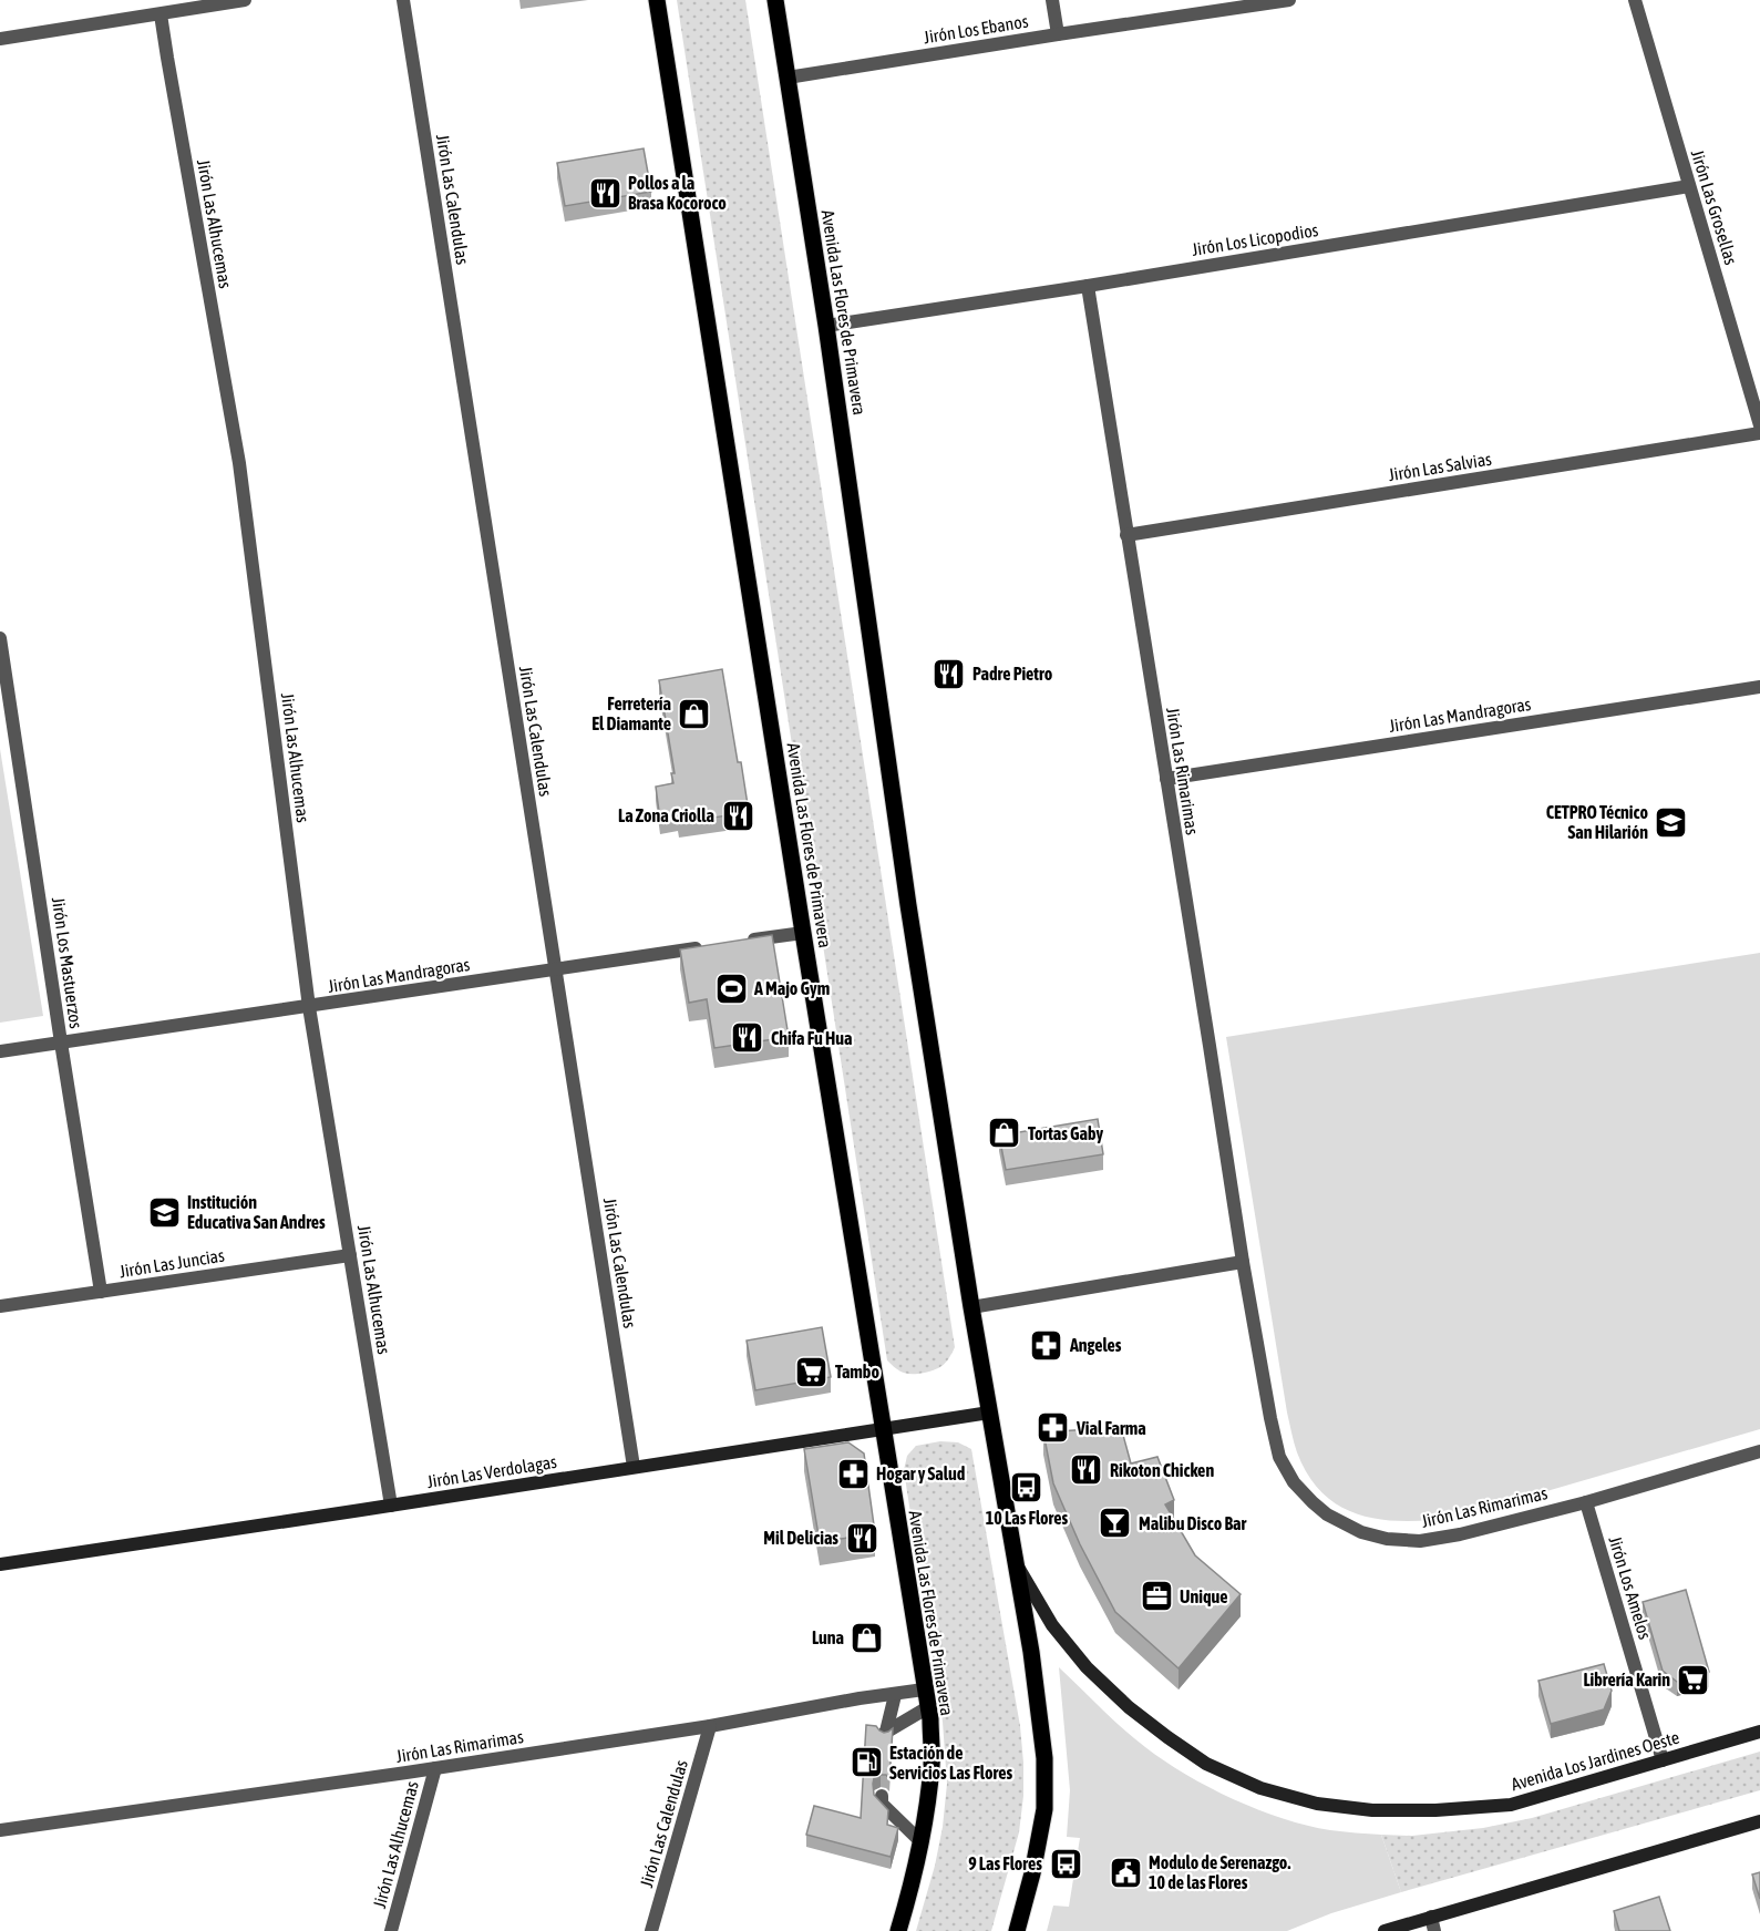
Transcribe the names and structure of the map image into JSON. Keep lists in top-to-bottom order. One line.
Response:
{"streets":{"main road":["Avenida Las Flores de Primavera","Jirón Las Verdolagas","Avenida Los Jardines Oeste"],"street":["Jirón Los Ebanos","Jirón Las Calendulas","Jirón Las Grosellas","Jirón Las Alhucemas","Jirón Los Licopodios","Jirón Las Salvias","Jirón Las Mandragoras","Jirón Las Rimarimas","Jirón Los Mastuerzos","Jirón Las Juncias","Jirón Los Amelos"]},"crossings":[["Jirón Los Ebanos","Avenida Las Flores de Primavera"],["Jirón Las Calendulas","Jirón Las Mandragoras"],["Jirón Las Calendulas","Jirón Las Rimarimas"],["Jirón Las Calendulas","Jirón Las Verdolagas"],["Jirón Las Grosellas","Jirón Los Licopodios"],["Jirón Las Alhucemas","Jirón Las Mandragoras"],["Jirón Las Alhucemas","Jirón Las Rimarimas"],["Jirón Las Alhucemas","Jirón Las Juncias"],["Jirón Las Alhucemas","Jirón Las Verdolagas"],["Jirón Los Licopodios","Avenida Las Flores de Primavera"],["Jirón Los Licopodios","Jirón Las Rimarimas"],["Avenida Las Flores de Primavera","Jirón Las Rimarimas"],["Avenida Las Flores de Primavera","Jirón Las Verdolagas"],["Avenida Las Flores de Primavera","Avenida Los Jardines Oeste"],["Jirón Las Salvias","Jirón Las Rimarimas"],["Jirón Las Mandragoras","Jirón Las Rimarimas"],["Jirón Las Mandragoras","Jirón Los Mastuerzos"],["Jirón Las Rimarimas","Jirón Los Amelos"],["Jirón Los Mastuerzos","Jirón Las Juncias"],["Jirón Los Amelos","Avenida Los Jardines Oeste"]],"places":{"restaurant":["Pollos a la Brasa Kocoroco","Padre Pietro","La Zona Criolla","Chifa Fu Hua","Rikoton Chicken","Mil Delicias"],"shop":["Ferretería El Diamante","Tortas Gaby","Luna"],"school or university":["CETPRO Técnico San Hilarión","Institución Educativa San Andres"],"sports":["A Majo Gym"],"pharmacy":["Angeles","Vial Farma","Hogar y Salud"],"supermarket":["Tambo","Librería Karin"],"bus stop":["10 Las Flores","9 Las Flores"],"bar":["Malibu Disco Bar"],"office":["Unique"],"fuel station":["Estación de Servicios Las Flores"],"public building":["Modulo de Serenazgo. 10 de las Flores"]}}
